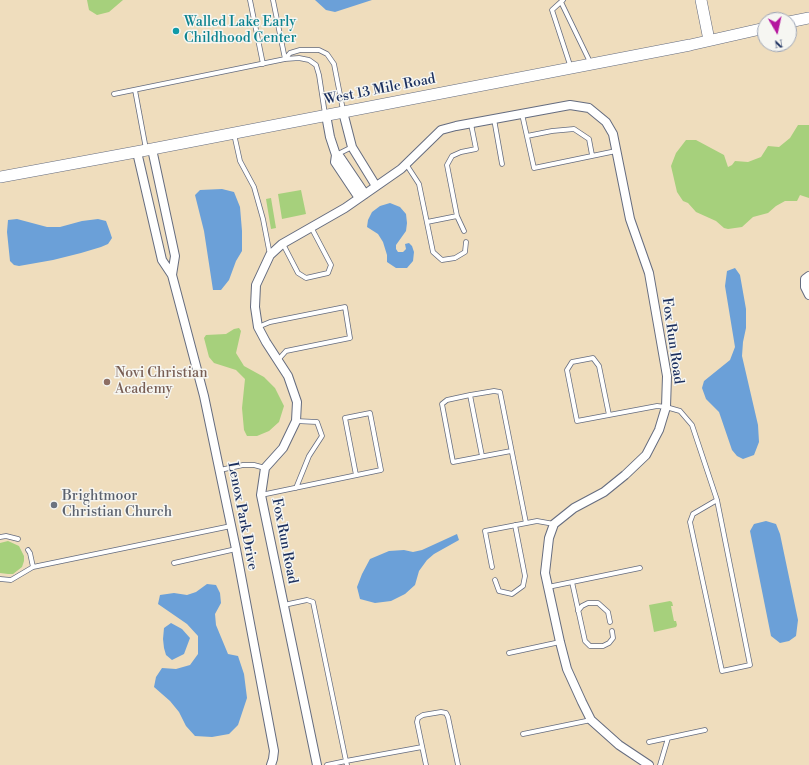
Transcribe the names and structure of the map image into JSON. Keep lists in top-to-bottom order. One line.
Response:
{"streets":{"street":["West 13 Mile Road","Fox Run Road","Lenox Park Drive"]},"crossings":[["West 13 Mile Road","Lenox Park Drive"]],"places":["Walled Lake Early Childhood Center","Novi Christian Academy","Brightmoor Christian Church"],"north":"bottom"}
